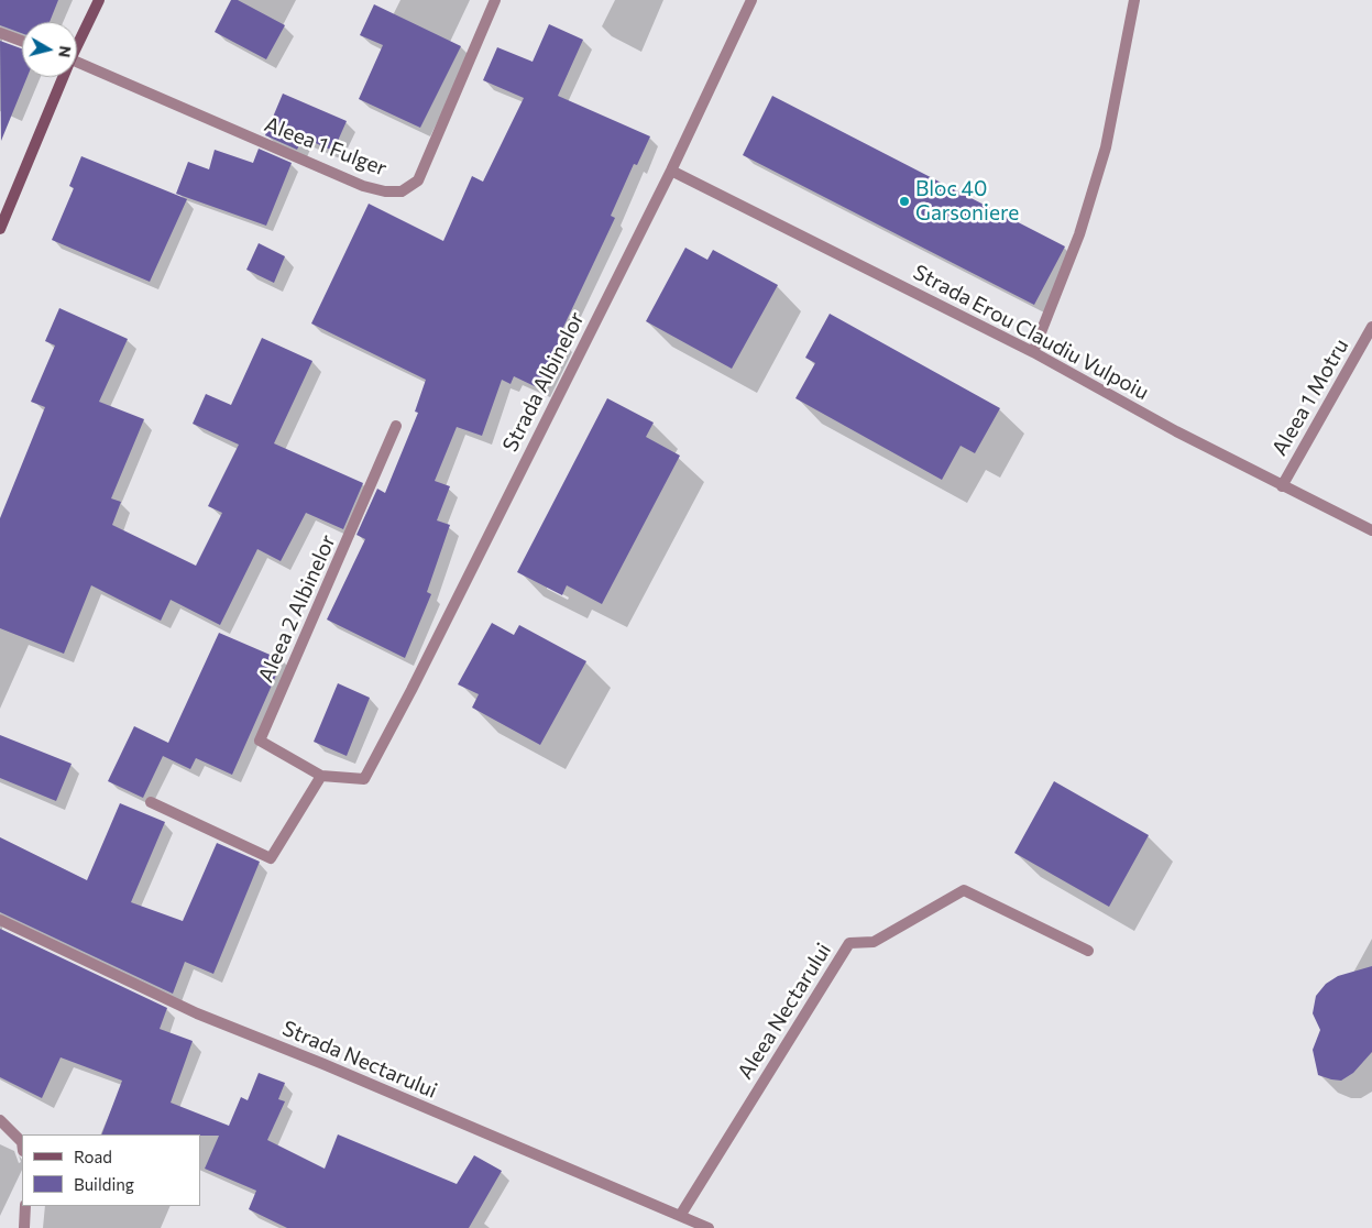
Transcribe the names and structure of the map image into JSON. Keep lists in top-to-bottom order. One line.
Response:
{"streets":{"street":["Aleea 1 Fulger","Strada Erou Claudiu Vulpoiu","Strada Albinelor","Aleea 1 Motru","Aleea 2 Albinelor","Aleea Nectarului","Strada Nectarului"]},"crossings":[["Strada Erou Claudiu Vulpoiu","Strada Albinelor"],["Strada Erou Claudiu Vulpoiu","Aleea 1 Motru"],["Strada Albinelor","Aleea 2 Albinelor"],["Aleea Nectarului","Strada Nectarului"]],"places":["Bloc 40 Garsoniere"],"legend":["Road","Building"],"north":"right"}
